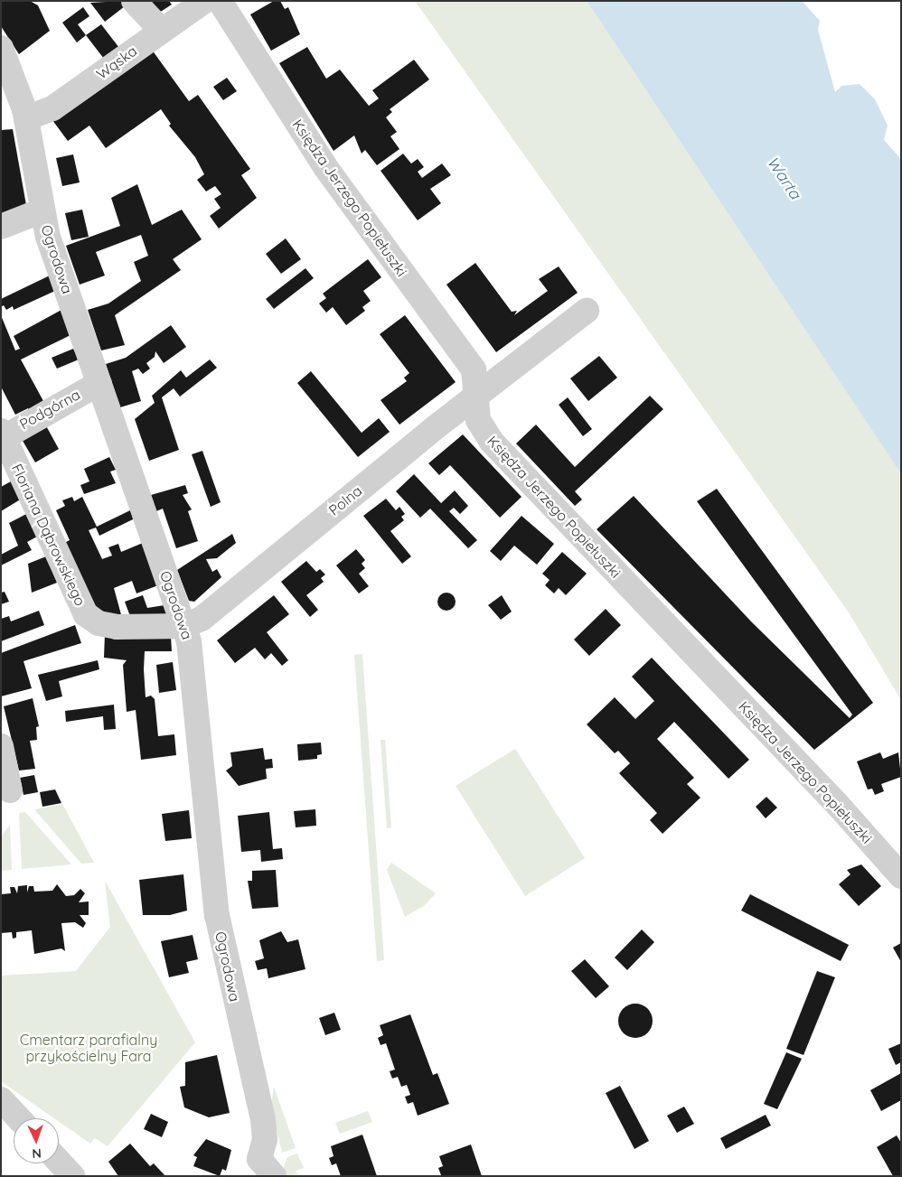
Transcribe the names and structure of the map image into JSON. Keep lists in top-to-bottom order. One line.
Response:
{"streets":{"street":["Wąska","Księdza Jerzego Popiełuszki","Ogrodowa","Podgórna","Polna","Floriana Dąbrowskiego"]},"crossings":[["Wąska","Ogrodowa"],["Księdza Jerzego Popiełuszki","Polna"],["Ogrodowa","Podgórna"],["Ogrodowa","Polna"],["Podgórna","Floriana Dąbrowskiego"],["Polna","Floriana Dąbrowskiego"]],"water":["Warta"],"parks":["Cmentarz parafialny przykościelny Fara"],"north":"bottom"}
